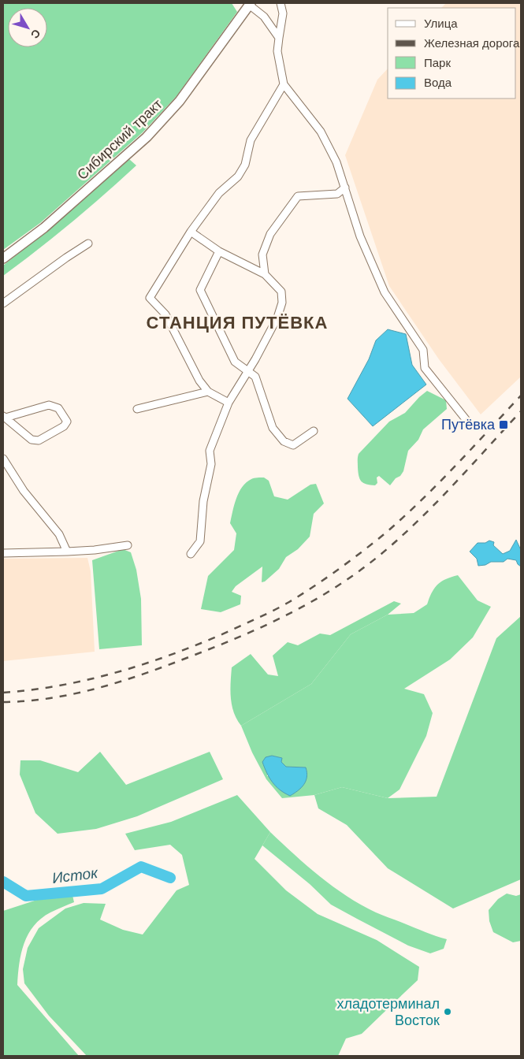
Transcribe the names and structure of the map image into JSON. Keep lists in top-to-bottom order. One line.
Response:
{"streets":{"main road":["Сибирский тракт"]},"districts":["СТАНЦИЯ ПУТЁВКА"],"water":["Исток"],"places":{"transit":["Путёвка"],"other":["хладотерминал Восток"]},"legend":["Улица","Железная дорога","Парк","Вода"],"north":"bottom right"}
